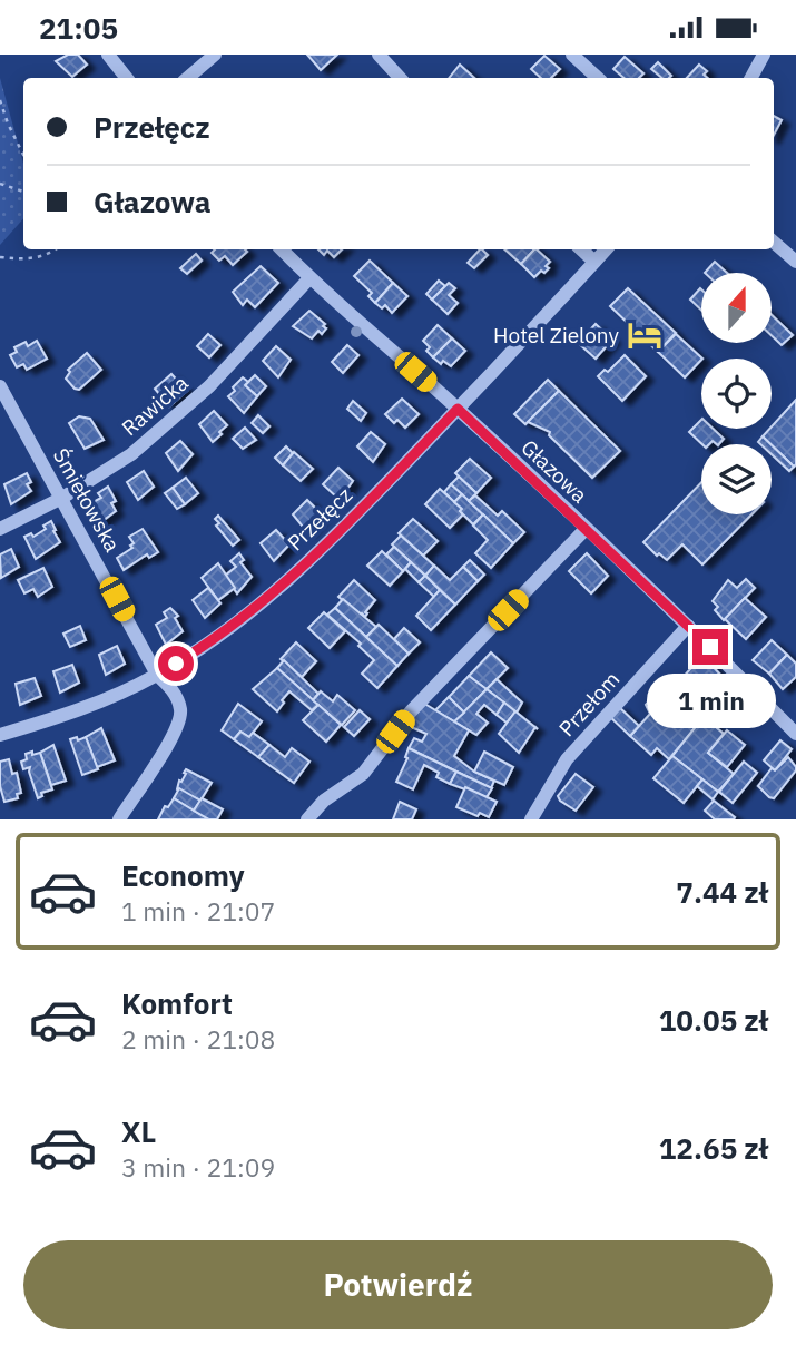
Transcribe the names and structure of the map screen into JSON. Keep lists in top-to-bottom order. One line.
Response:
{"streets":{"street":["Rawicka","Głazowa","Śmiełowska","Przełęcz","Przełom"]},"crossings":[["Rawicka","Głazowa"],["Rawicka","Śmiełowska"],["Głazowa","Przełęcz"],["Głazowa","Przełom"],["Śmiełowska","Przełęcz"]],"places":{"hotel":["Hotel Zielony"]},"north":"top","page":{"status":"21:05","banner":["Przełęcz","Głazowa"],"bubble":"1 min","list":[{"name":"Economy","note":"1 min · 21:07","value":"7.44 zł"},{"name":"Komfort","note":"2 min · 21:08","value":"10.05 zł"},{"name":"XL","note":"3 min · 21:09","value":"12.65 zł"}],"buttons":"Potwierdź"}}
